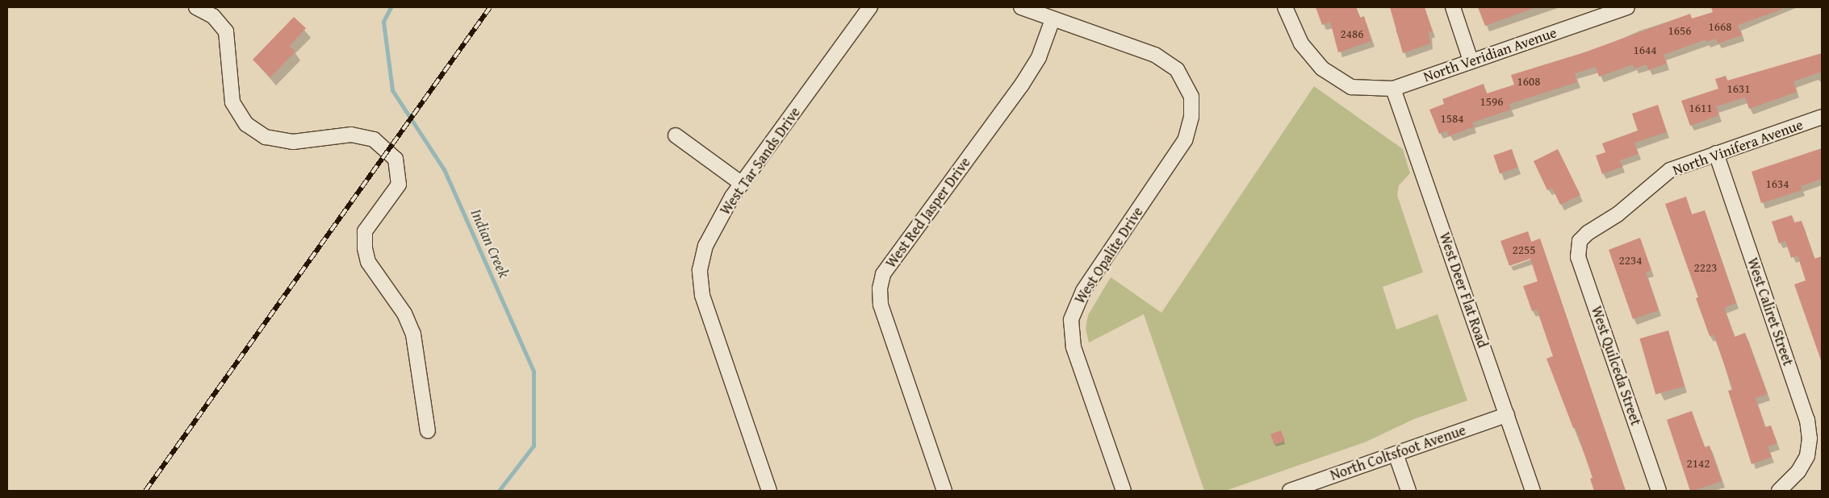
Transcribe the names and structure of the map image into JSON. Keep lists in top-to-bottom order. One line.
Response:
{"streets":{"street":["North Veridian Avenue","North Vinifera Avenue","West Tar Sands Drive","West Red Jasper Drive","West Opalite Drive","West Deer Flat Road","West Caliret Street","West Quilceda Street","North Coltsfoot Avenue"]},"crossings":[["North Veridian Avenue","West Deer Flat Road"],["North Vinifera Avenue","West Caliret Street"],["North Vinifera Avenue","West Quilceda Street"],["West Red Jasper Drive","West Opalite Drive"],["West Deer Flat Road","North Coltsfoot Avenue"]],"water":["Indian Creek"],"house_numbers":["1668","1656","2486","1644","1608","1631","1596","1611","1584","1634","2255","2234","2223","2142"]}
